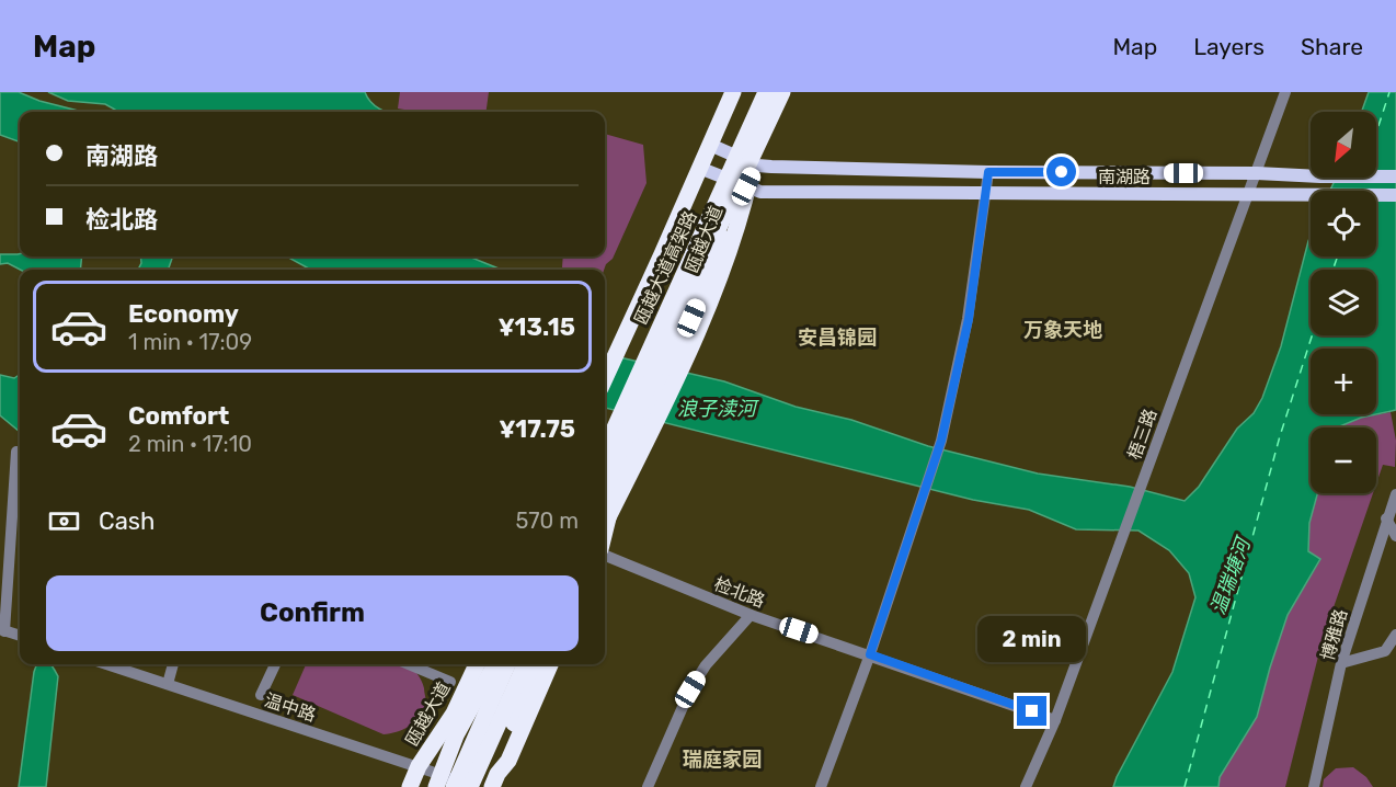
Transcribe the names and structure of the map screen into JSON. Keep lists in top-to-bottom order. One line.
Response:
{"streets":{"highway":["瓯越大道","瓯越大道高架路"],"main road":["南湖路"],"street":["梧三路","检北路","博雅路","温中路"]},"crossings":[["南湖路","瓯越大道"],["南湖路","梧三路"],["瓯越大道","温中路"],["梧三路","检北路"]],"districts":["万象天地","安昌锦园","瑞庭家园"],"water":["浪子渎河","温瑞塘河"],"north":"bottom left","page":{"header":"Map","nav":["Map","Layers","Share"],"map_buttons":["+","−"],"banner":["南湖路","检北路"],"list":[{"name":"Economy","note":"1 min · 17:09","value":"¥13.15"},{"name":"Comfort","note":"2 min · 17:10","value":"¥17.75"}],"pay":["Cash","570 m"],"buttons":"Confirm","bubble":"2 min"}}
